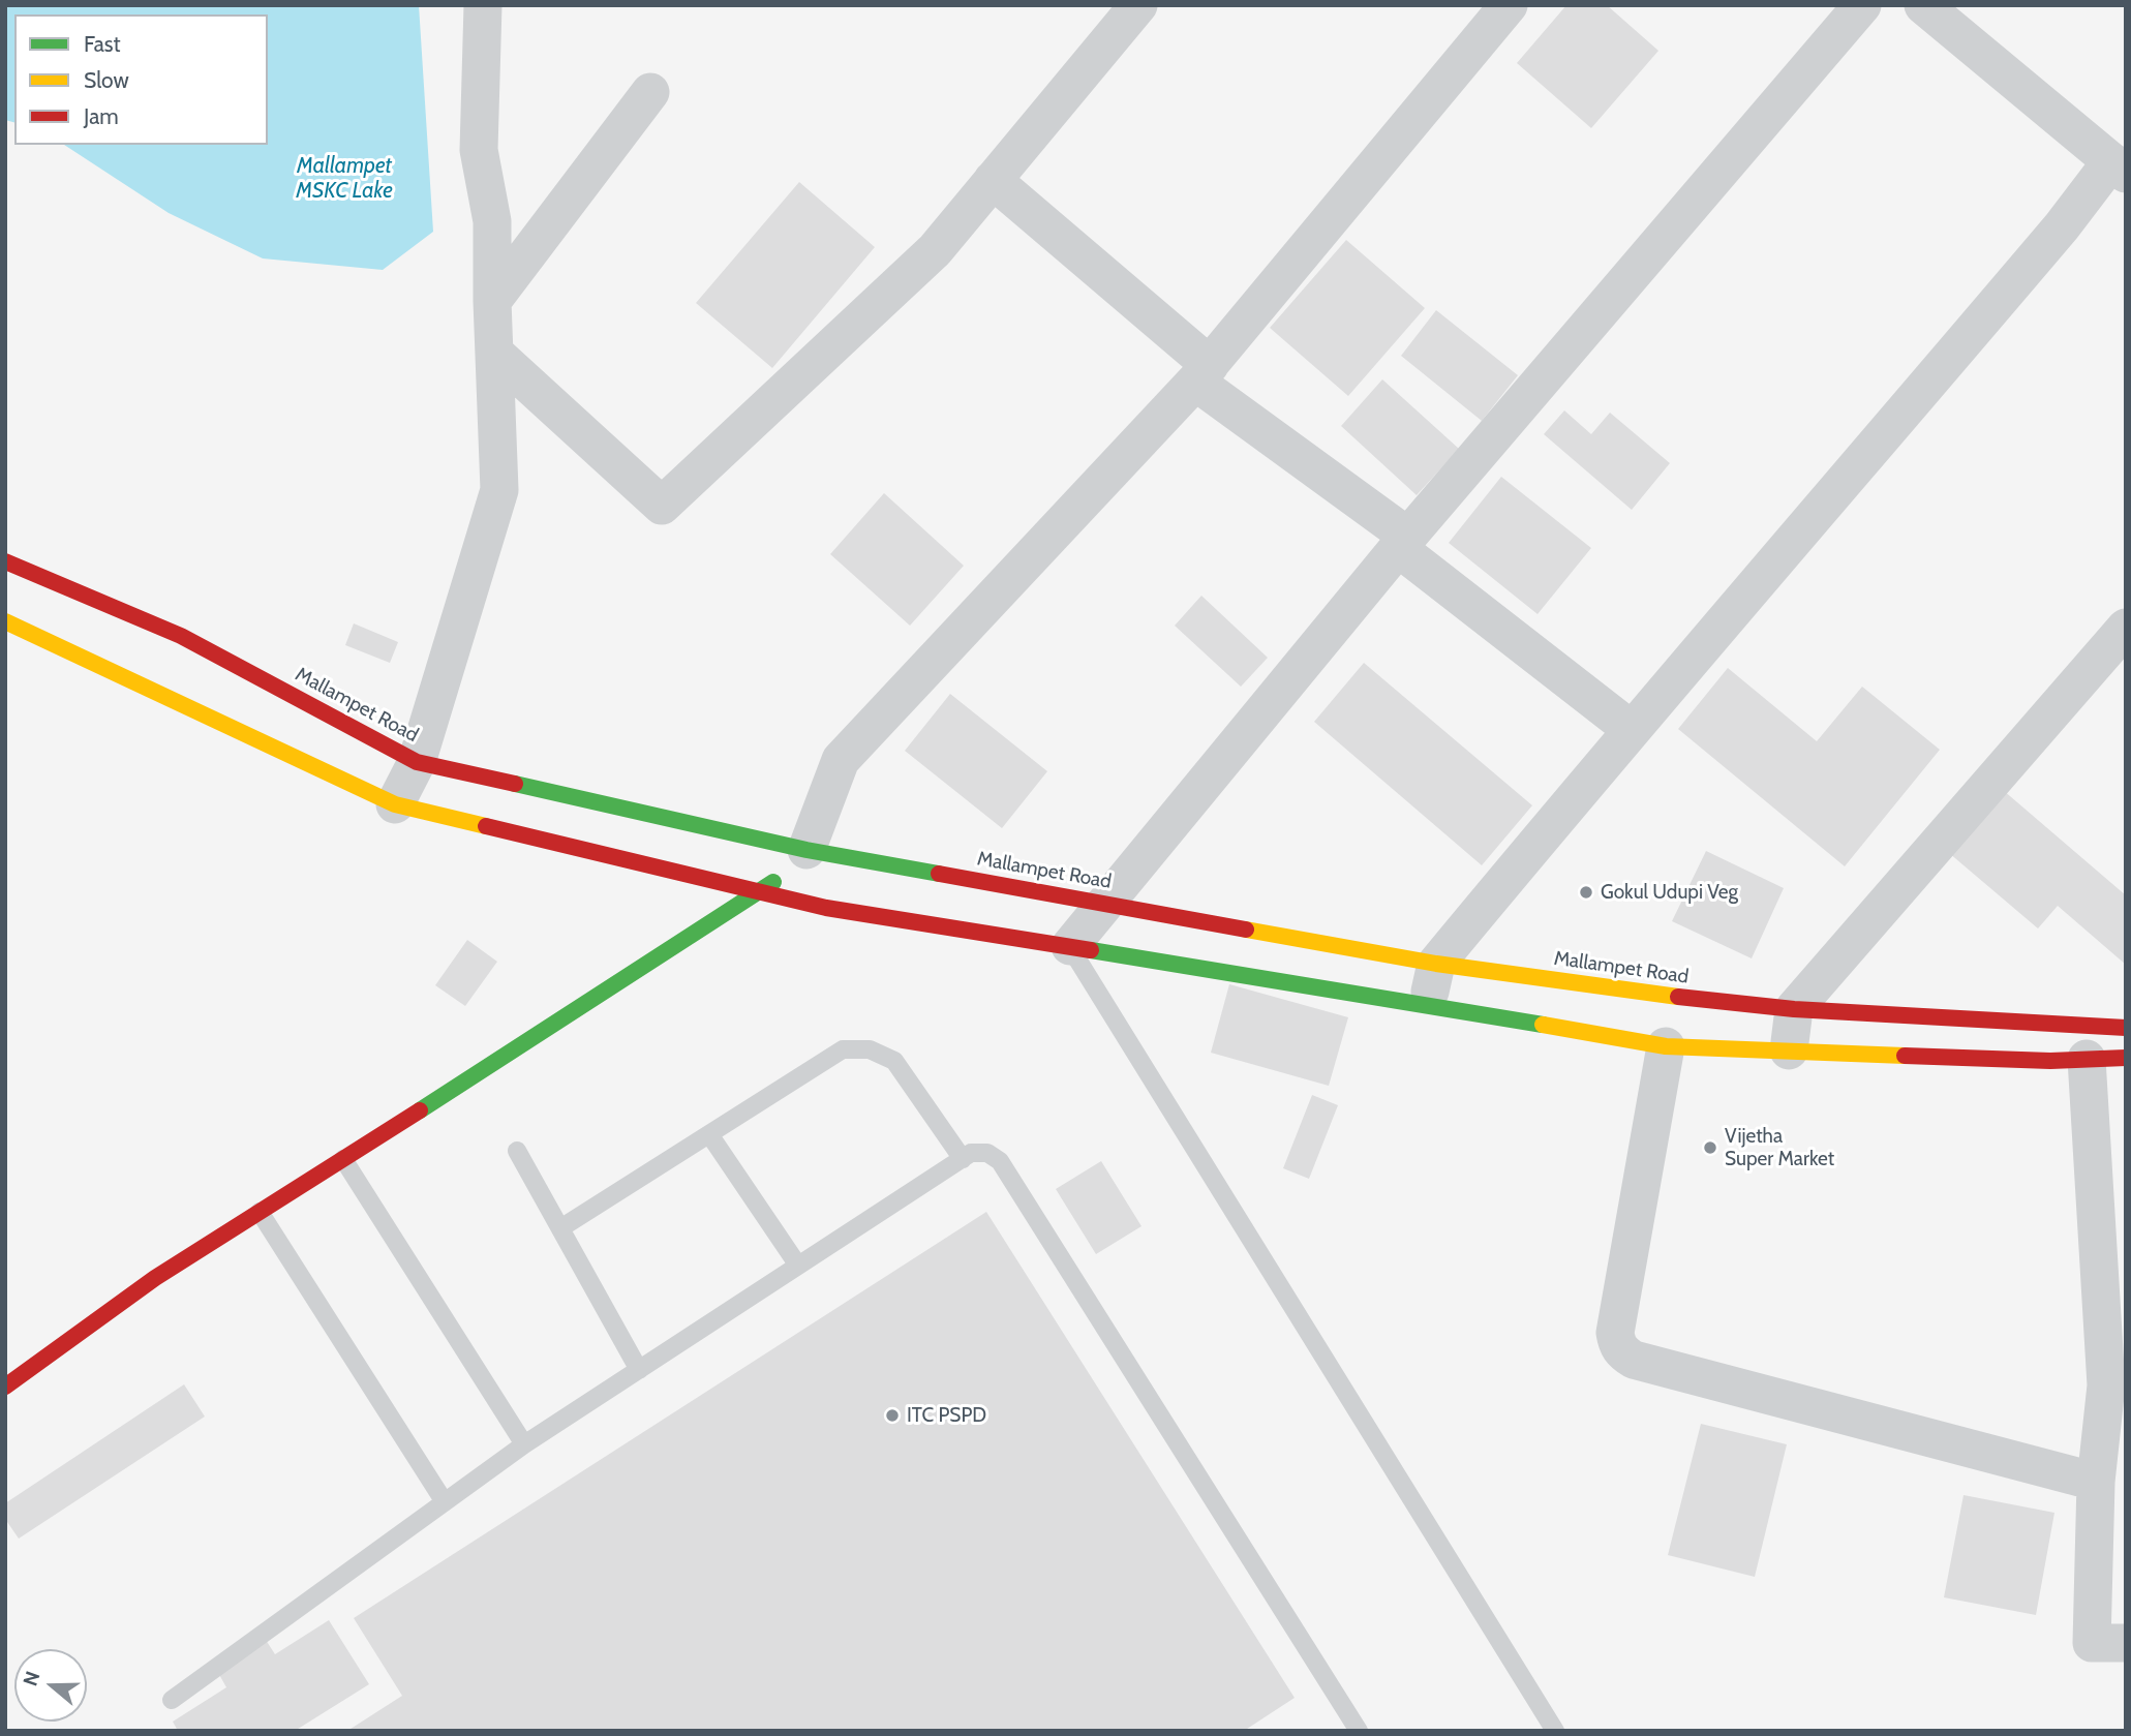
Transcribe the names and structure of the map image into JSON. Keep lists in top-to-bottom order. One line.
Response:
{"streets":{"main road":["Mallampet Road"]},"water":["Mallampet MSKC Lake"],"places":["Gokul Udupi Veg","Vijetha Super Market","ITC PSPD"],"legend":["Fast","Slow","Jam"],"north":"left"}
